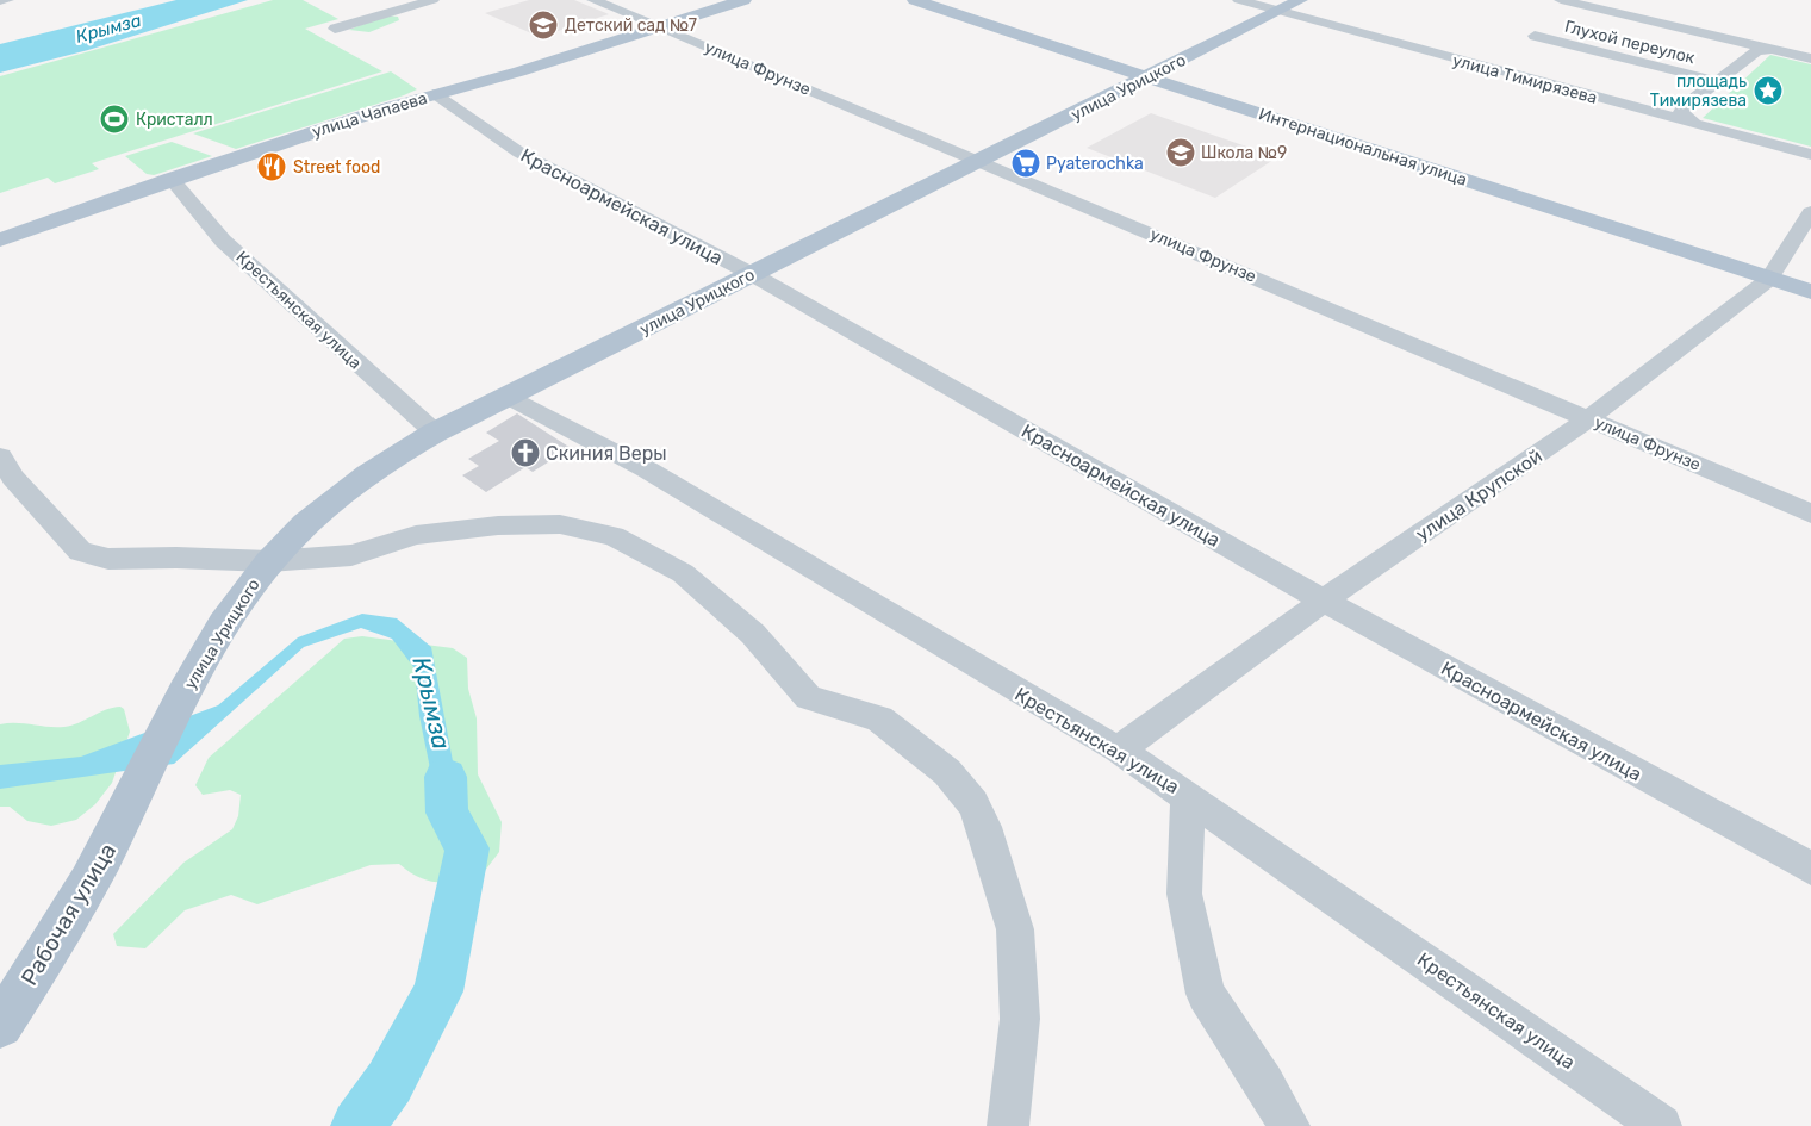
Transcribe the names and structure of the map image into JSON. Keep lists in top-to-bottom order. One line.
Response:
{"streets":{"main road":["улица Урицкого","улица Чапаева","Интернациональная улица","Рабочая улица"],"street":["Глухой переулок","улица Фрунзе","улица Тимирязева","Красноармейская улица","Крестьянская улица","улица Крупской"]},"crossings":[["улица Фрунзе","улица Урицкого"],["улица Фрунзе","улица Чапаева"],["улица Фрунзе","улица Крупской"],["улица Тимирязева","улица Урицкого"],["улица Урицкого","Интернациональная улица"],["улица Урицкого","Красноармейская улица"],["улица Урицкого","Крестьянская улица"],["улица Урицкого","Рабочая улица"],["улица Чапаева","Красноармейская улица"],["улица Чапаева","Крестьянская улица"],["Интернациональная улица","улица Крупской"],["Красноармейская улица","улица Крупской"],["Крестьянская улица","улица Крупской"]],"water":["Крымза"],"places":{"school or university":["Детский сад №7","Школа №9"],"place":["площадь Тимирязева"],"sports":["Кристалл"],"supermarket":["Pyaterochka"],"restaurant":["Street food"],"church":["Скиния Веры"]}}
